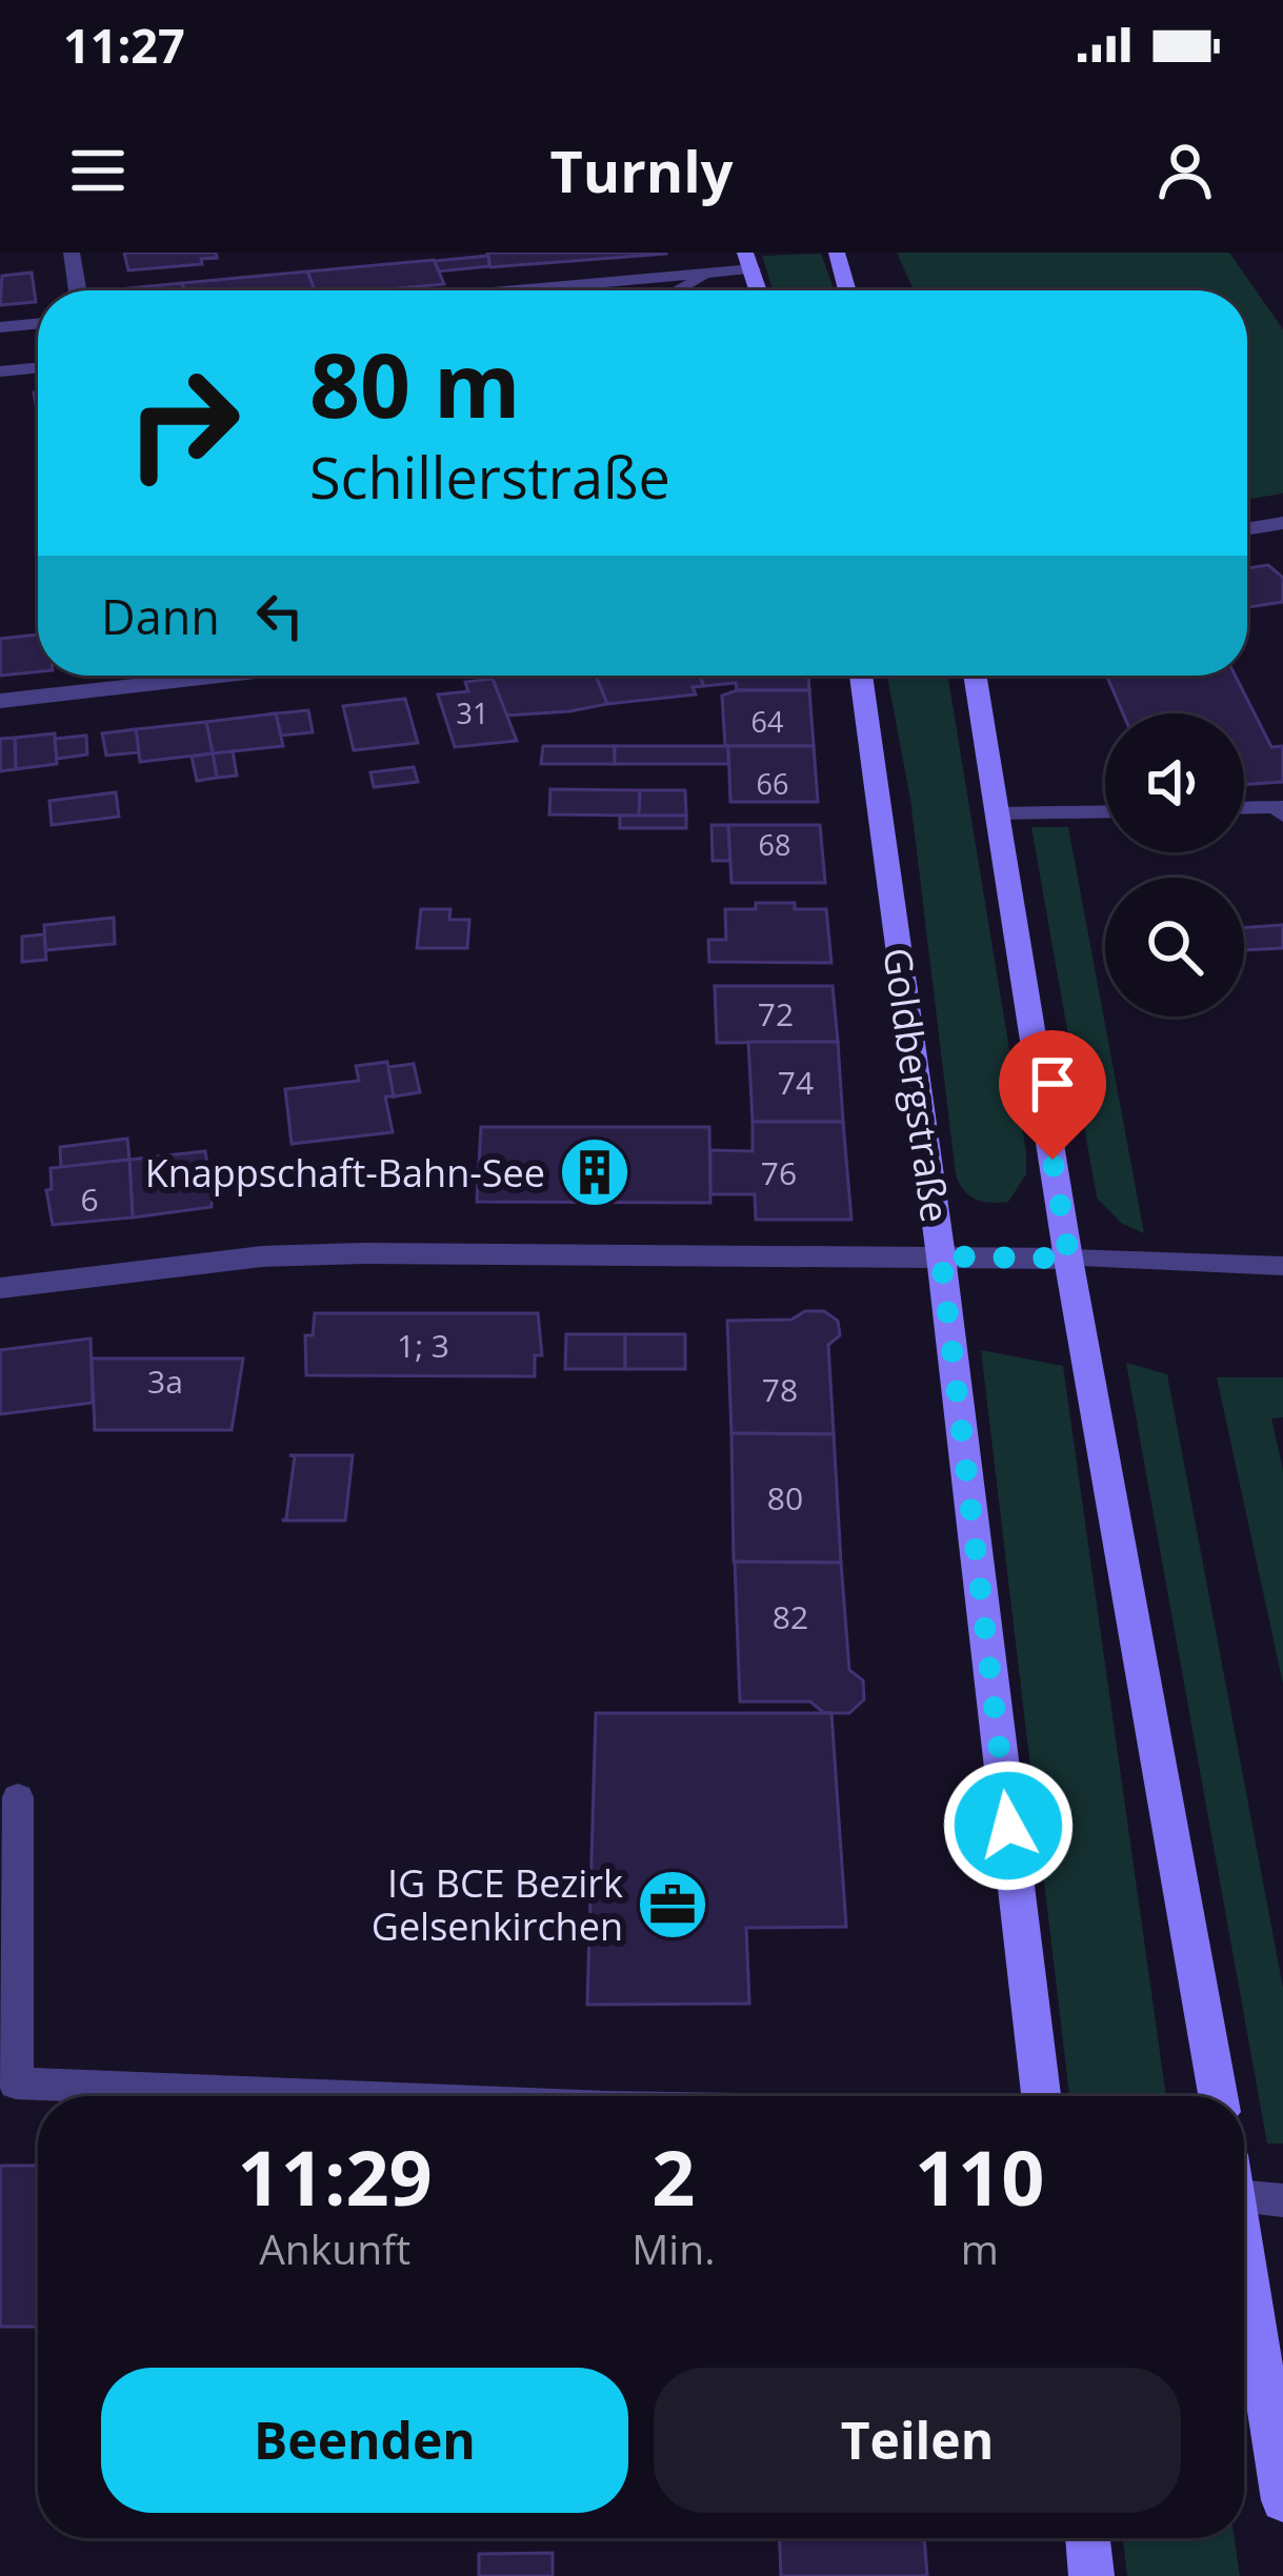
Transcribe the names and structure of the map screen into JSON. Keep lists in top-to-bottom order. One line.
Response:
{"streets":{"street":["Goldbergstraße"]},"places":{"building":["Knappschaft-Bahn-See"],"office":["IG BCE Bezirk Gelsenkirchen"]},"house_numbers":["31","64","66","68","72","74","76","6","1; 3","3a","78","80","82"],"page":{"status":"11:27","header":"Turnly","turn":["80 m","Schillerstraße"],"then":"Dann","eta":["11:29","Ankunft","2","Min.","110","m"],"buttons":["Beenden","Teilen"]}}
